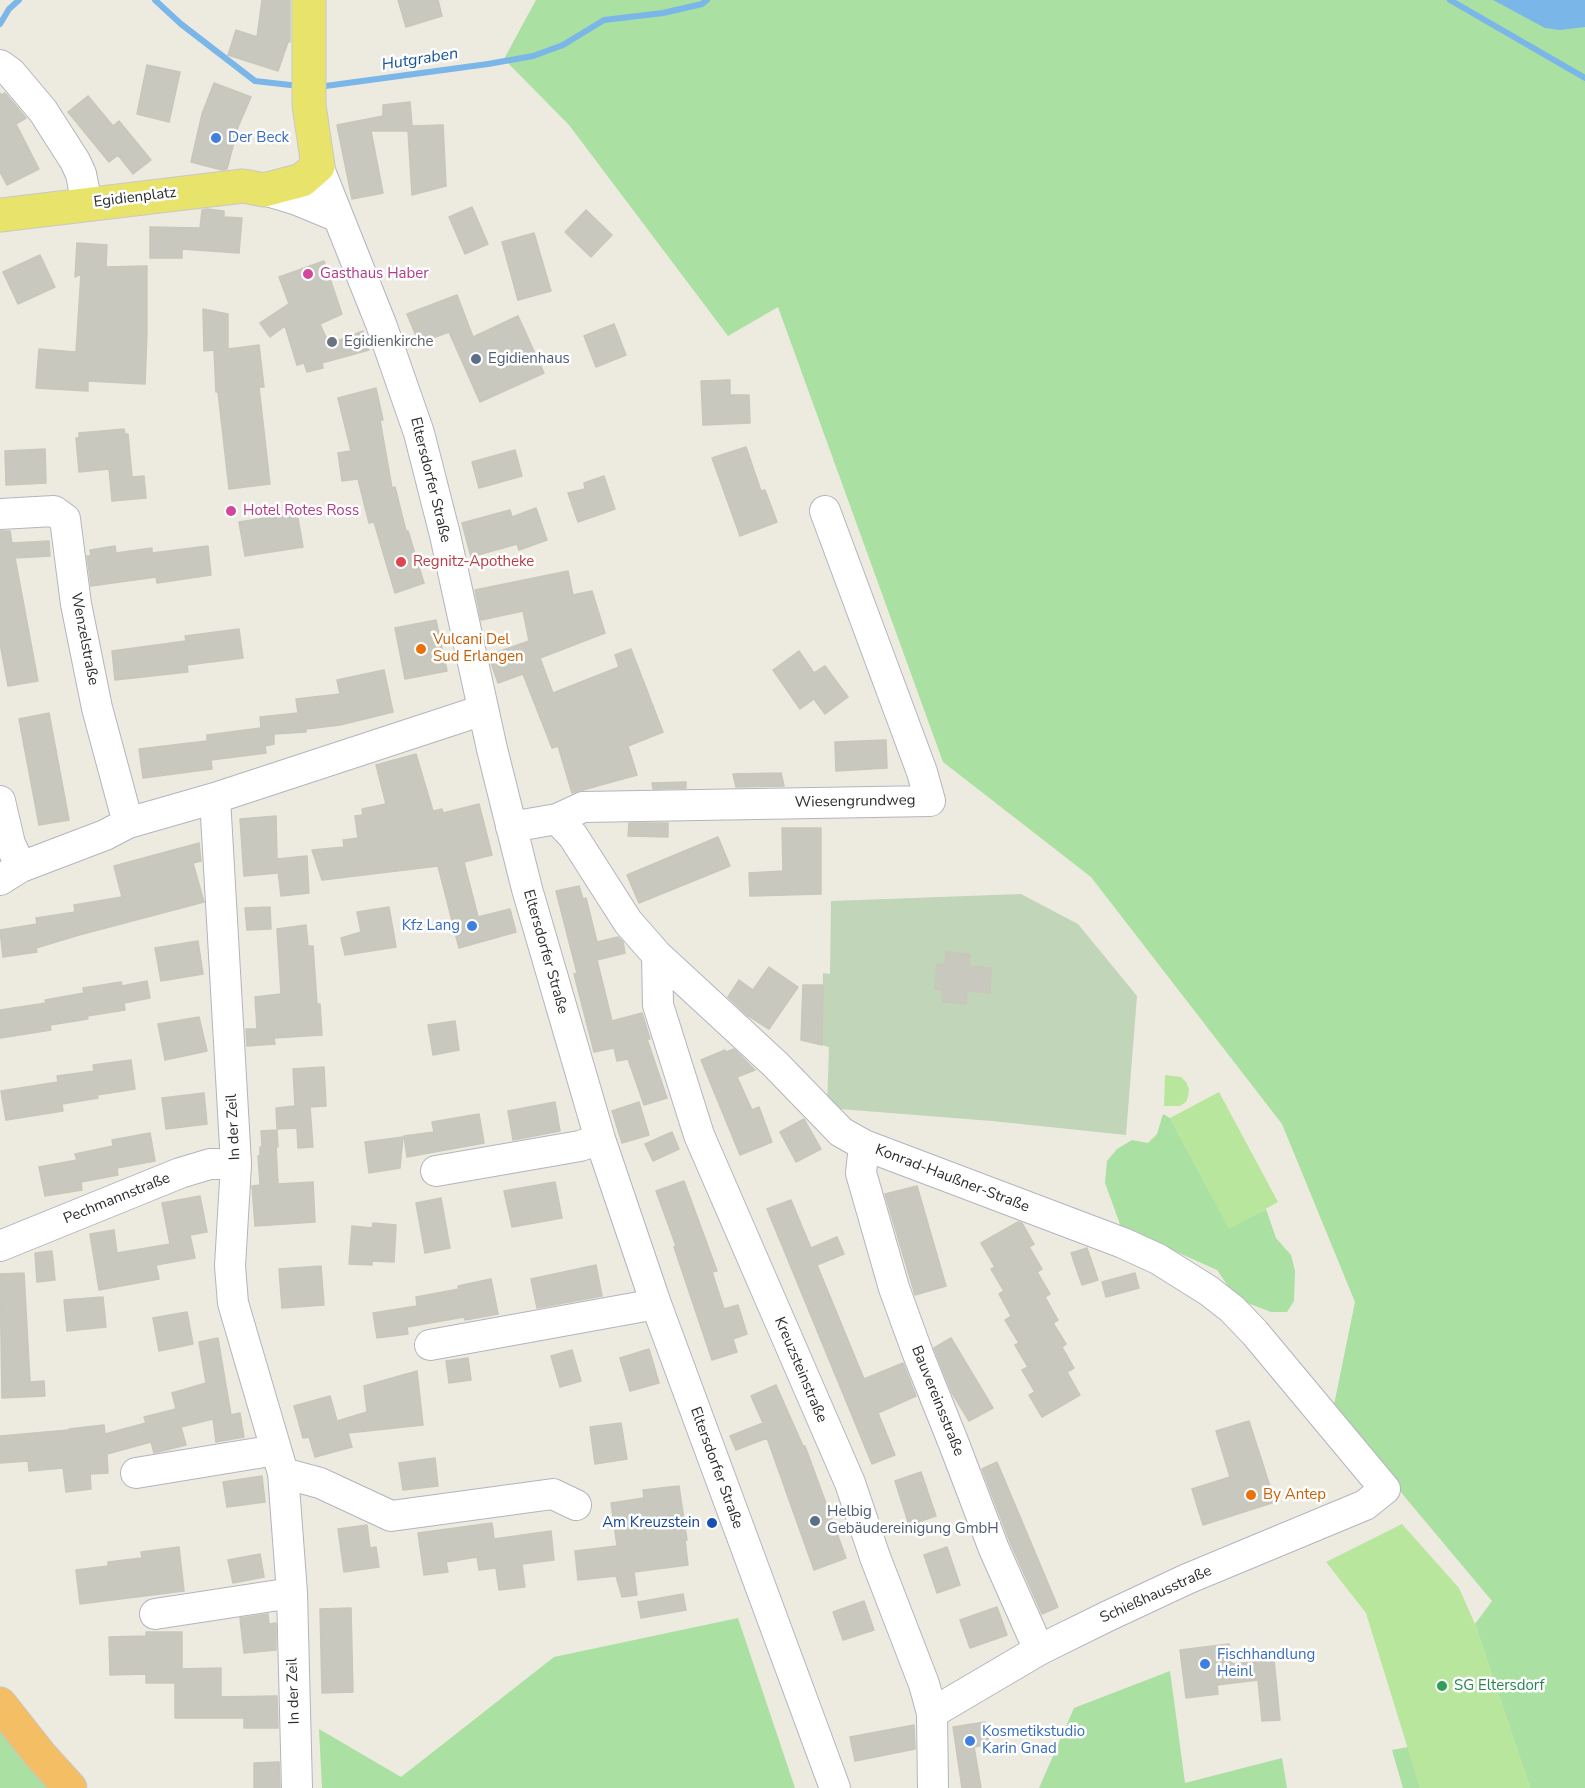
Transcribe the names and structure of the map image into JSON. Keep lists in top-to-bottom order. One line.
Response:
{"streets":{"main road":["Egidienplatz","Eltersdorfer Straße"],"street":["Wenzelstraße","Wiesengrundweg","In der Zeil","Konrad-Haußner-Straße","Pechmannstraße","Kreuzsteinstraße","Bauvereinsstraße","Schießhausstraße"]},"crossings":[["Egidienplatz","Eltersdorfer Straße"],["Eltersdorfer Straße","Wiesengrundweg"],["Wiesengrundweg","Konrad-Haußner-Straße"],["In der Zeil","Pechmannstraße"],["Konrad-Haußner-Straße","Kreuzsteinstraße"],["Konrad-Haußner-Straße","Bauvereinsstraße"],["Konrad-Haußner-Straße","Schießhausstraße"],["Kreuzsteinstraße","Schießhausstraße"],["Bauvereinsstraße","Schießhausstraße"]],"water":["Hutgraben"],"places":["Der Beck","Gasthaus Haber","Egidienkirche","Egidienhaus","Hotel Rotes Ross","Regnitz-Apotheke","Vulcani Del Sud Erlangen","Kfz Lang","By Antep","Helbig Gebäudereinigung GmbH","Am Kreuzstein","Fischhandlung Heinl","SG Eltersdorf","Kosmetikstudio Karin Gnad"]}
